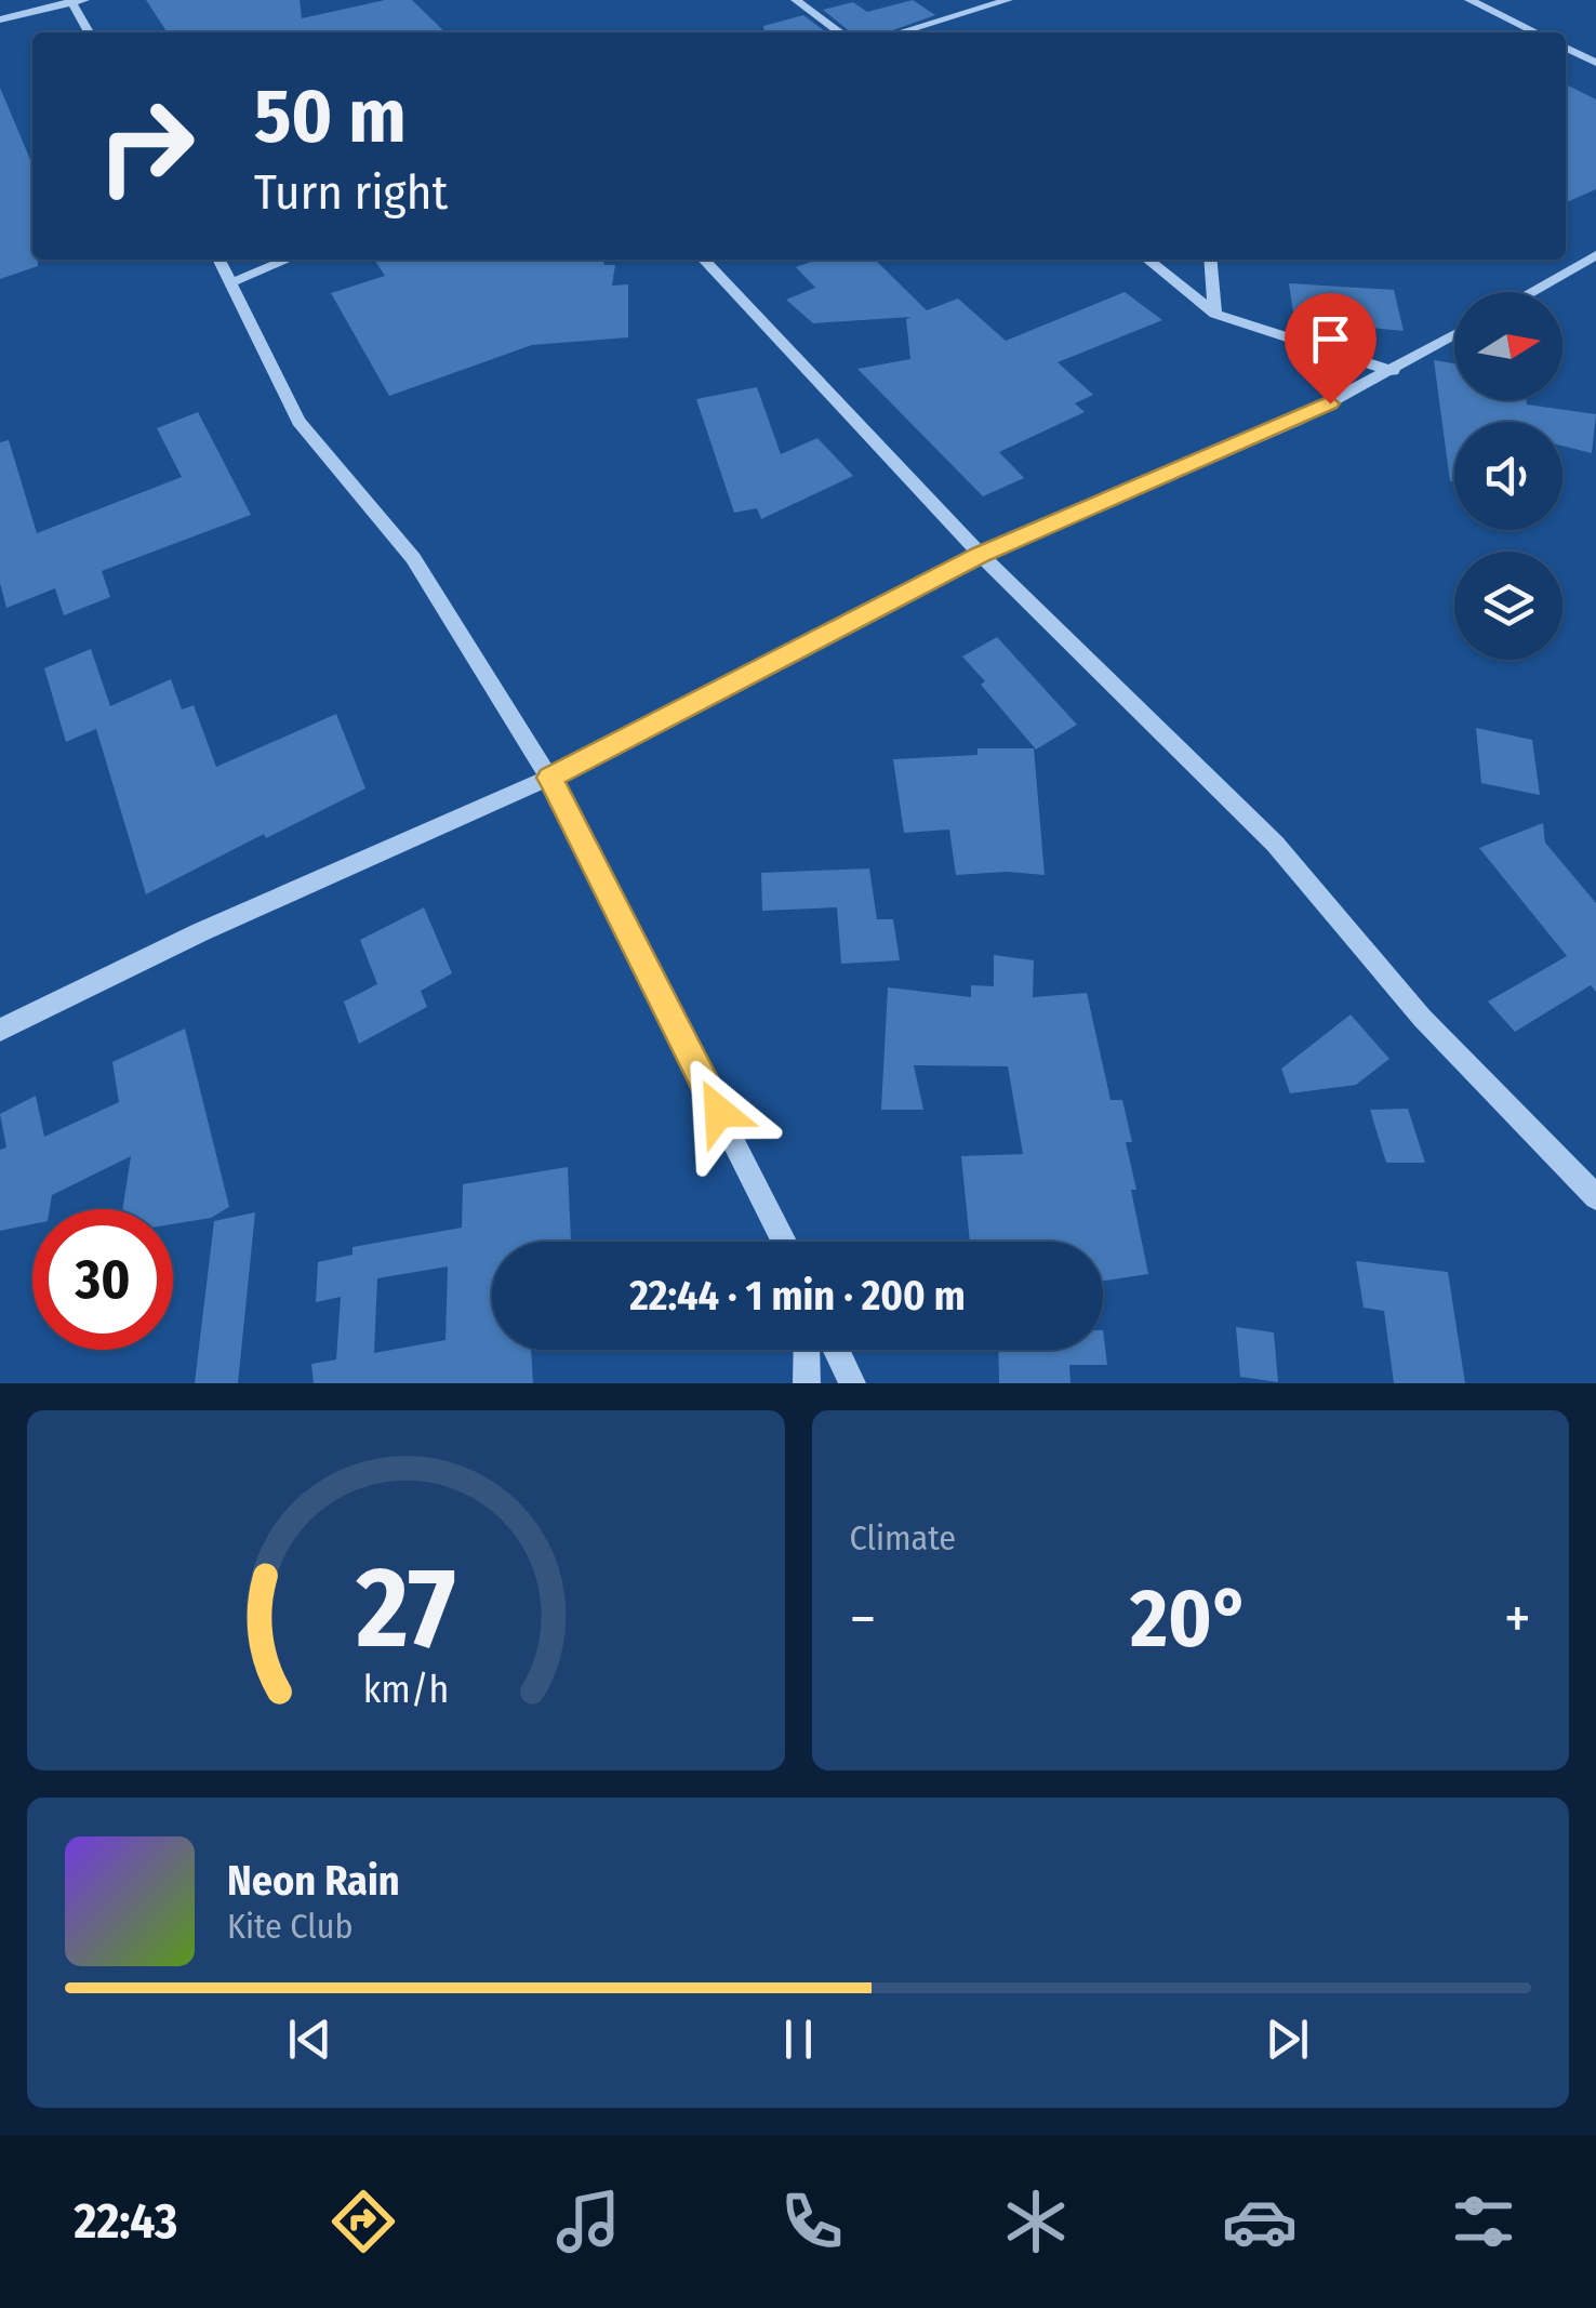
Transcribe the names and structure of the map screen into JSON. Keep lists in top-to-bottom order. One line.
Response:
{"north":"right","page":{"turn":["50 m","Turn right"],"limit":"30","trip":"22:44 · 1 min · 200 m","tile":"Climate","heat":["−","20°","+"],"song":["Neon Rain","Kite Club"],"tabs":"22:43","gauge":["27","km/h"]}}
